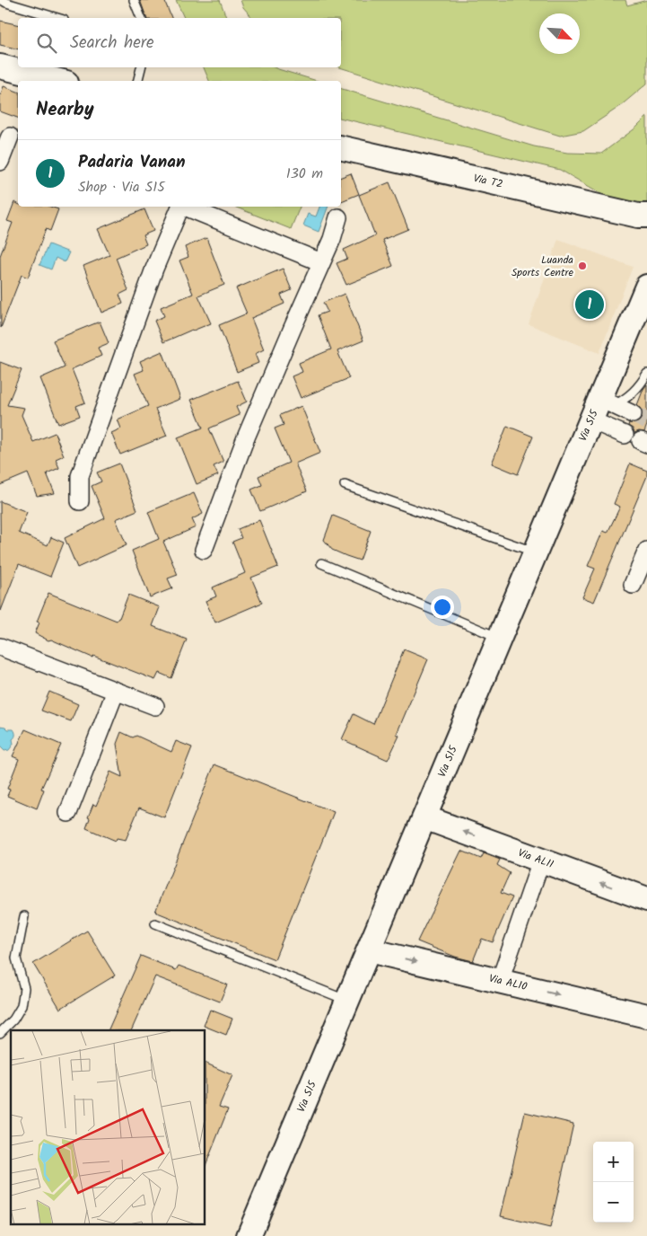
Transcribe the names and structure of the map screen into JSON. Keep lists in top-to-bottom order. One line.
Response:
{"streets":{"street":["Via T2","Via S15","Via AL11","Via AL10"]},"crossings":[["Via S15","Via AL11"],["Via S15","Via AL10"]],"one_way":["Via AL11","Via AL10"],"places":["Luanda Sports Centre"],"north":"bottom right","page":{"search":"Search here","heading":"Nearby","list":[{"mark":"1","name":"Padaria Vanan","note":"Shop · Via S15","value":"130 m"}],"pins":"1","map_buttons":["+","−"]}}
